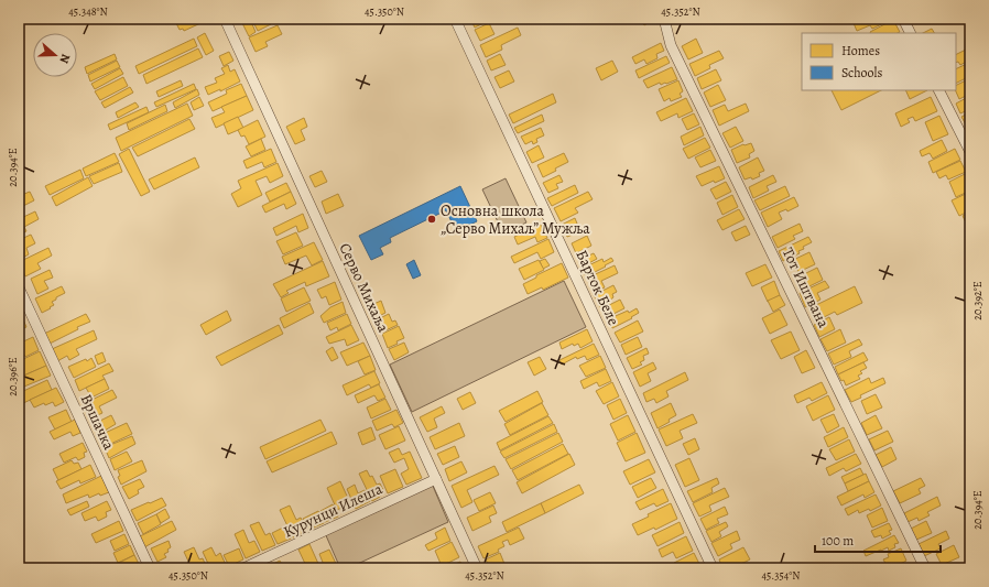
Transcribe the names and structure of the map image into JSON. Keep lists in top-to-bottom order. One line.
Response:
{"streets":{"street":["Серво Михаља","Барток Беле","Тот Иштвана","Вршачка","Курунци Илеша"]},"crossings":[["Серво Михаља","Курунци Илеша"]],"places":["Основна школа „Серво Михаљ” Мужља"],"legend":["Homes","Schools"],"scale_bar":"100 m","north":"right","coordinates":["45.348°N","45.350°N","45.352°N","20.394°E","20.392°E","20.396°E","45.354°N"]}
